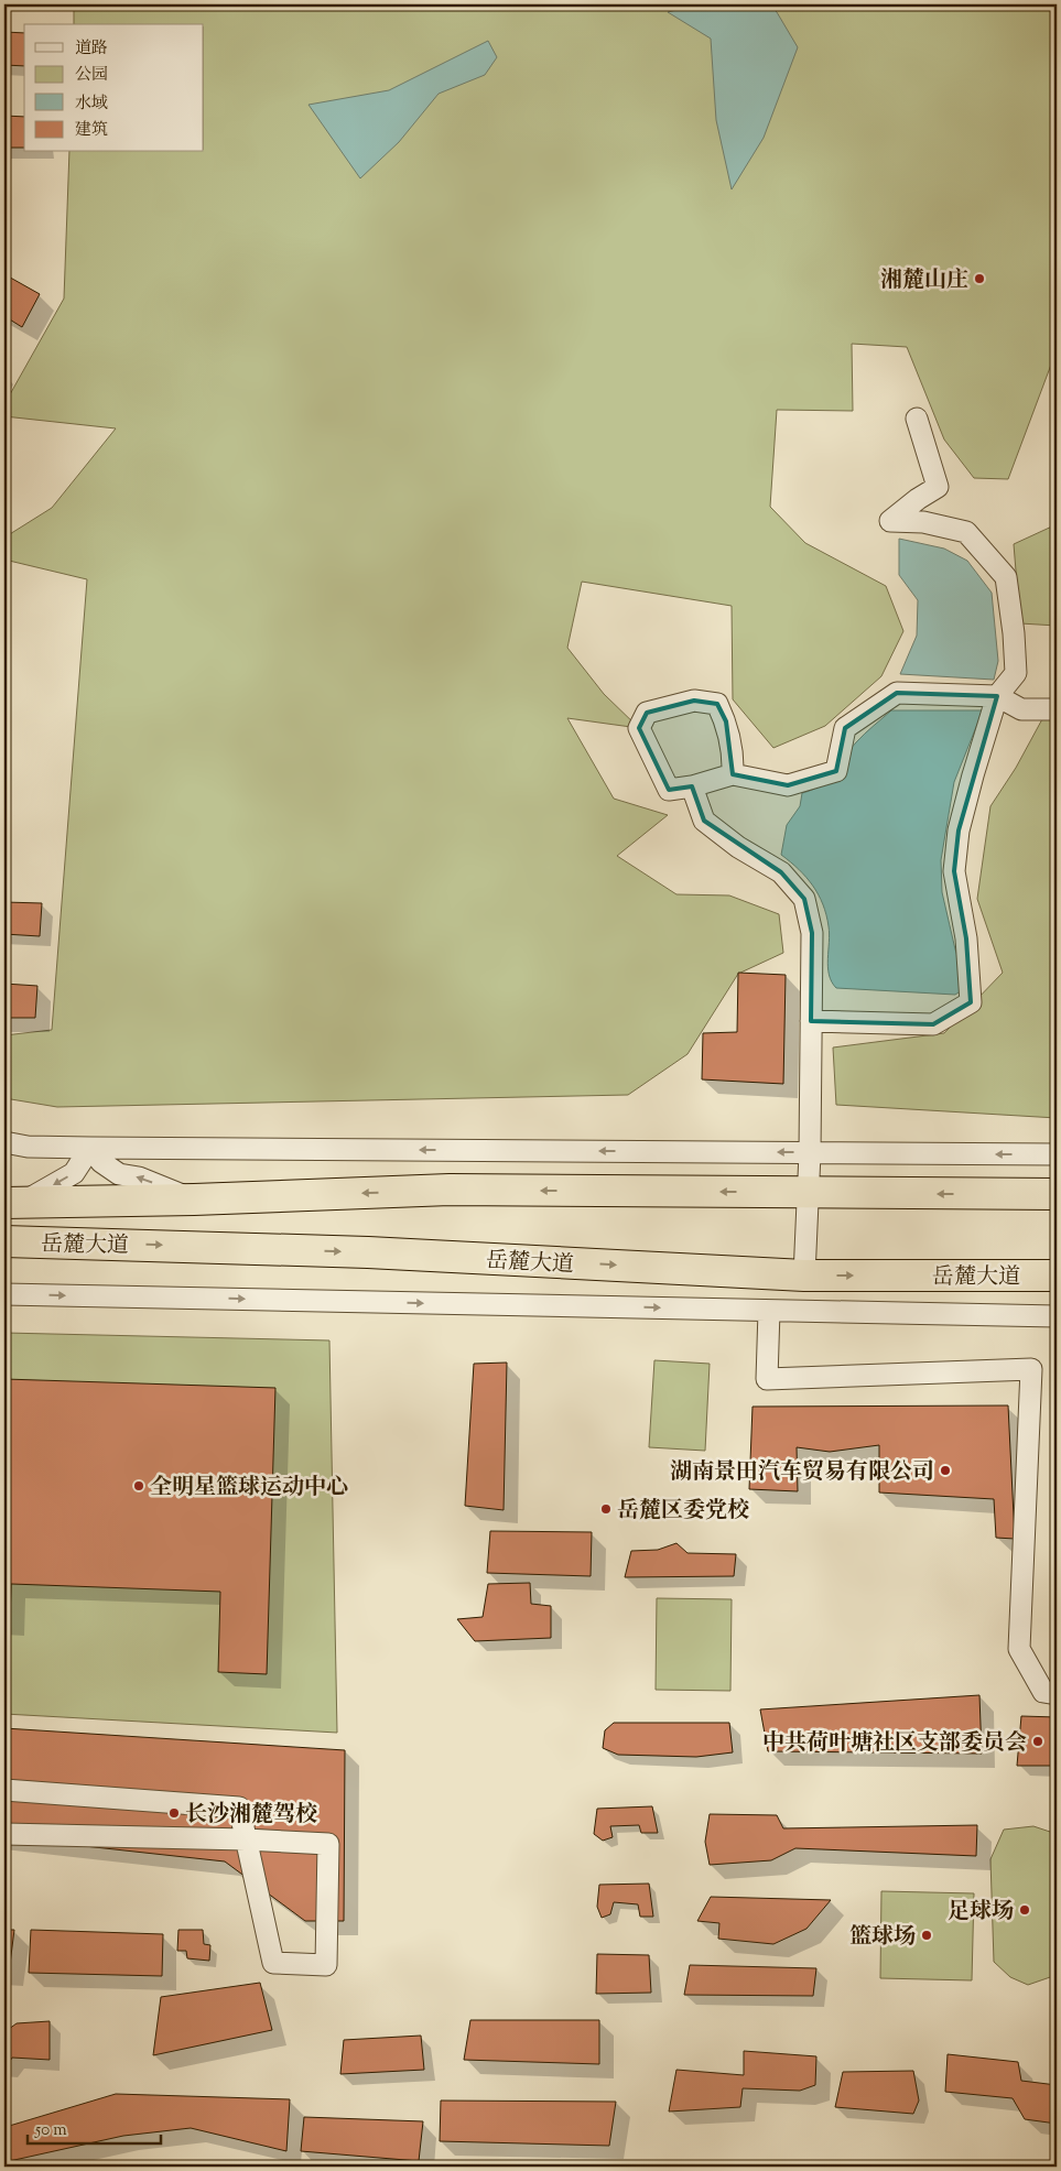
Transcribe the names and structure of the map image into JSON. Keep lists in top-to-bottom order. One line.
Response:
{"streets":{"highway":["岳麓大道"]},"places":["湘麓山庄","湖南景田汽车贸易有限公司","全明星篮球运动中心","岳麓区委党校","中共荷叶塘社区支部委员会","长沙湘麓驾校","足球场","篮球场"],"legend":["道路","公园","水域","建筑"],"scale_bar":"50 m"}
